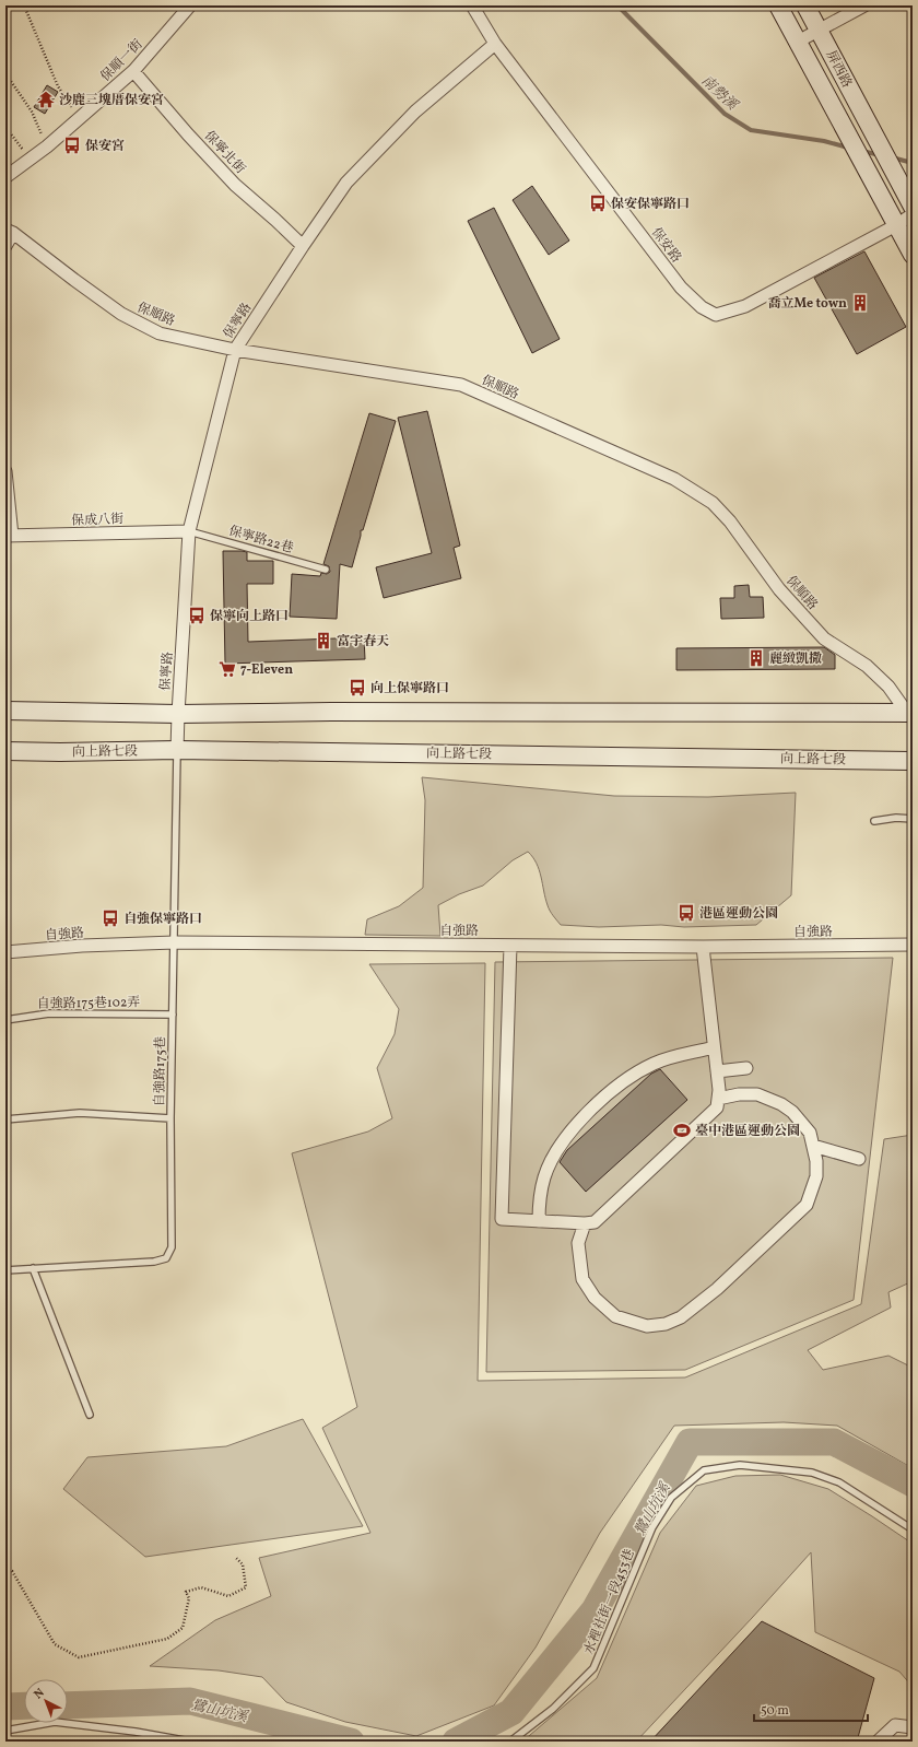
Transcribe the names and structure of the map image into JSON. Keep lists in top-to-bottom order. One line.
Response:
{"streets":{"main road":["屏西路","向上路七段"],"street":["保順一街","保寧北街","保安路","保順路","保寧路","保成八街","自強路"],"lane":["保寧路22巷","自強路175巷102弄","自強路175巷","水裡社街一段453巷"]},"crossings":[["保順一街","保寧北街"],["屏西路","保安路"],["保寧北街","保寧路"],["保安路","保寧路"],["保順路","保寧路"],["保寧路","保成八街"],["保寧路","保寧路22巷"],["保寧路","向上路七段"],["保寧路","自強路175巷"],["保成八街","保寧路22巷"],["向上路七段","自強路175巷"],["自強路","自強路175巷"],["自強路175巷102弄","自強路175巷"]],"water":["南勢溪","鷺山坑溪"],"places":{"temple":["沙鹿三塊厝保安宮"],"bus stop":["保安宮","保安保寧路口","保寧向上路口","向上保寧路口","港區運動公園","自強保寧路口"],"building":["喬立Me town","富宇春天","麗緻凱撒"],"supermarket":["7-Eleven"],"sports":["臺中港區運動公園"]},"scale_bar":"50 m","north":"top left"}
